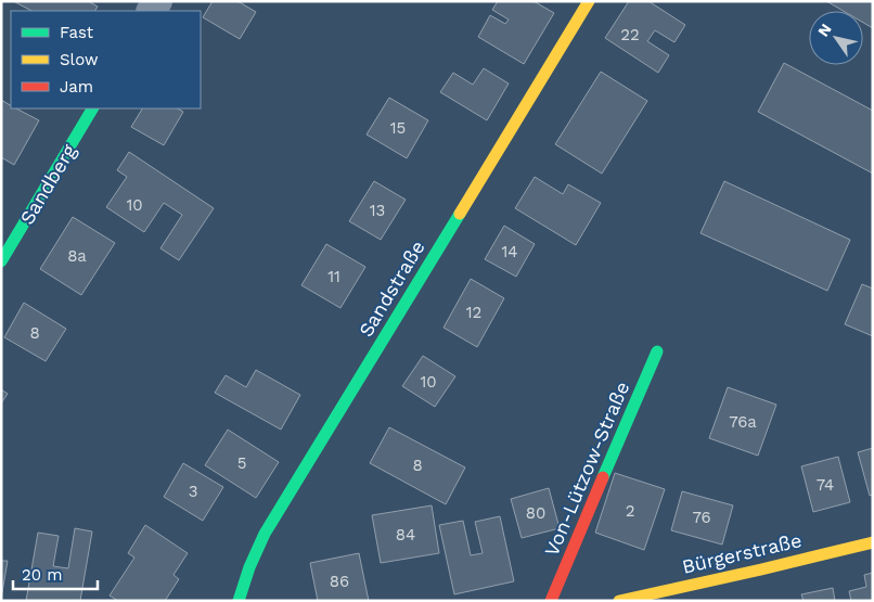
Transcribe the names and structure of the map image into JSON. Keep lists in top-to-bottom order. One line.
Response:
{"streets":{"street":["Sandberg","Sandstraße","Von-Lützow-Straße","Bürgerstraße"]},"house_numbers":["22","15","10","13","14","8a","11","12","8","10","76a","5","8","74","3","2","80","76","84","86"],"legend":["Fast","Slow","Jam"],"scale_bar":"20 m","north":"top left"}
